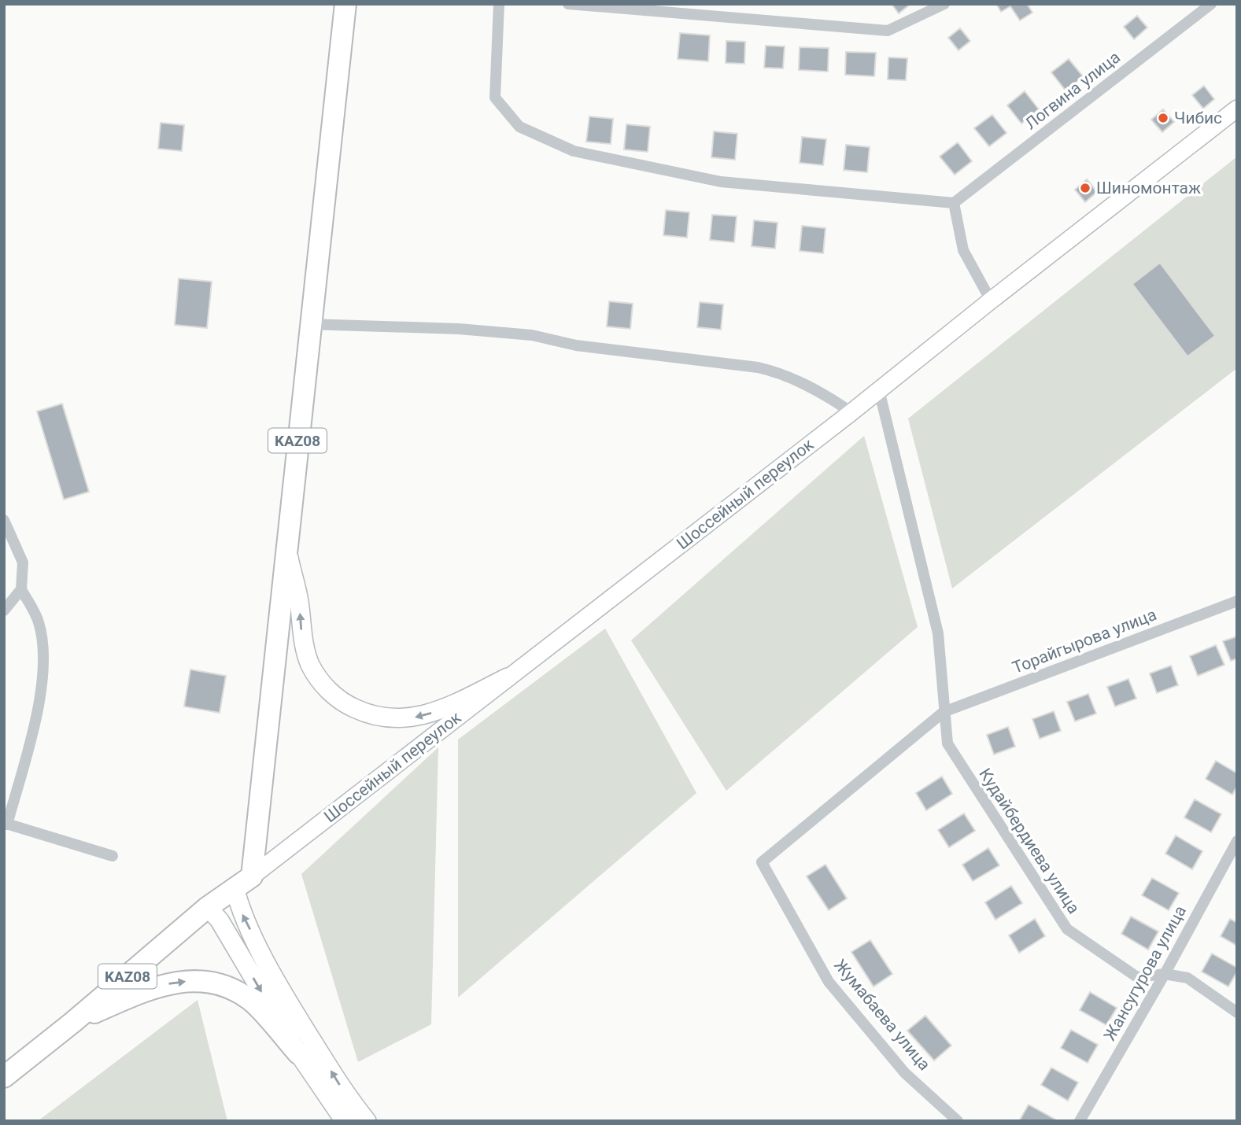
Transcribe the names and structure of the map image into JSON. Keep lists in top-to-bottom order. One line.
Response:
{"streets":{"highway":["KAZ08"],"main road":["Шоссейный переулок"],"street":["Логвина улица","Торайгырова улица","Кудайбердиева улица","Жансугурова улица","Жумабаева улица"]},"crossings":[["KAZ08","Шоссейный переулок"],["Шоссейный переулок","Кудайбердиева улица"],["Торайгырова улица","Кудайбердиева улица"],["Торайгырова улица","Жумабаева улица"],["Кудайбердиева улица","Жансугурова улица"]],"places":["Чибис","Шиномонтаж"]}
